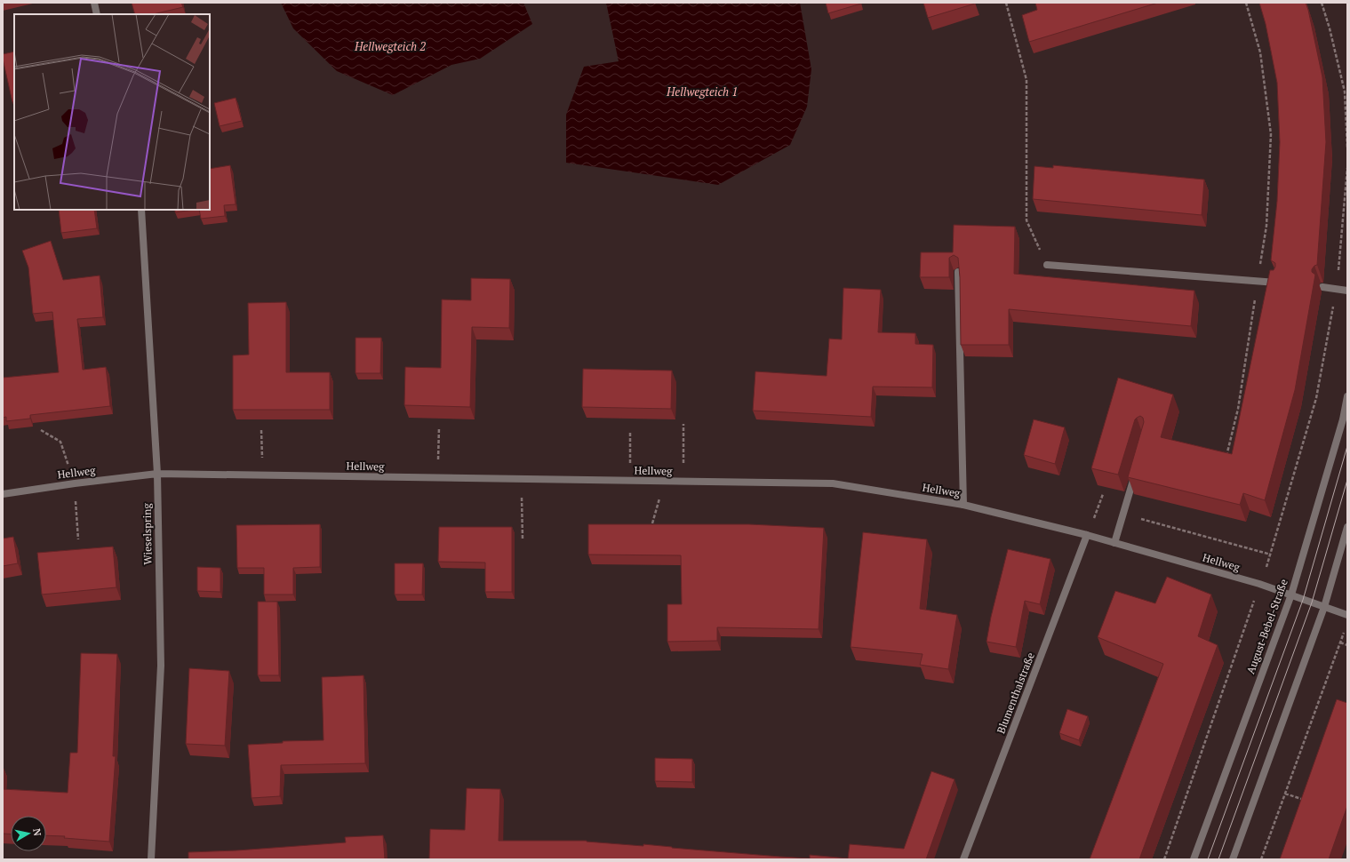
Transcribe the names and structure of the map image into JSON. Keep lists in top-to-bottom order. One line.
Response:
{"streets":{"street":["Hellweg","Wieselspring","August-Bebel-Straße","Blumenthalstraße"]},"crossings":[["Hellweg","Wieselspring"],["Hellweg","August-Bebel-Straße"],["Hellweg","Blumenthalstraße"]],"water":["Hellwegteich 2","Hellwegteich 1"],"north":"right"}
